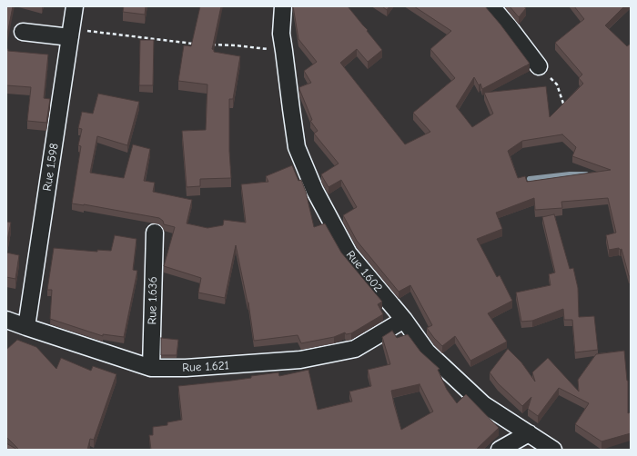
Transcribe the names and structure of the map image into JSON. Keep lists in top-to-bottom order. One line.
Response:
{"streets":{"street":["Rue 1.598","Rue 1.602","Rue 1.636","Rue 1.621"]},"crossings":[["Rue 1.598","Rue 1.621"],["Rue 1.602","Rue 1.621"],["Rue 1.636","Rue 1.621"]]}
